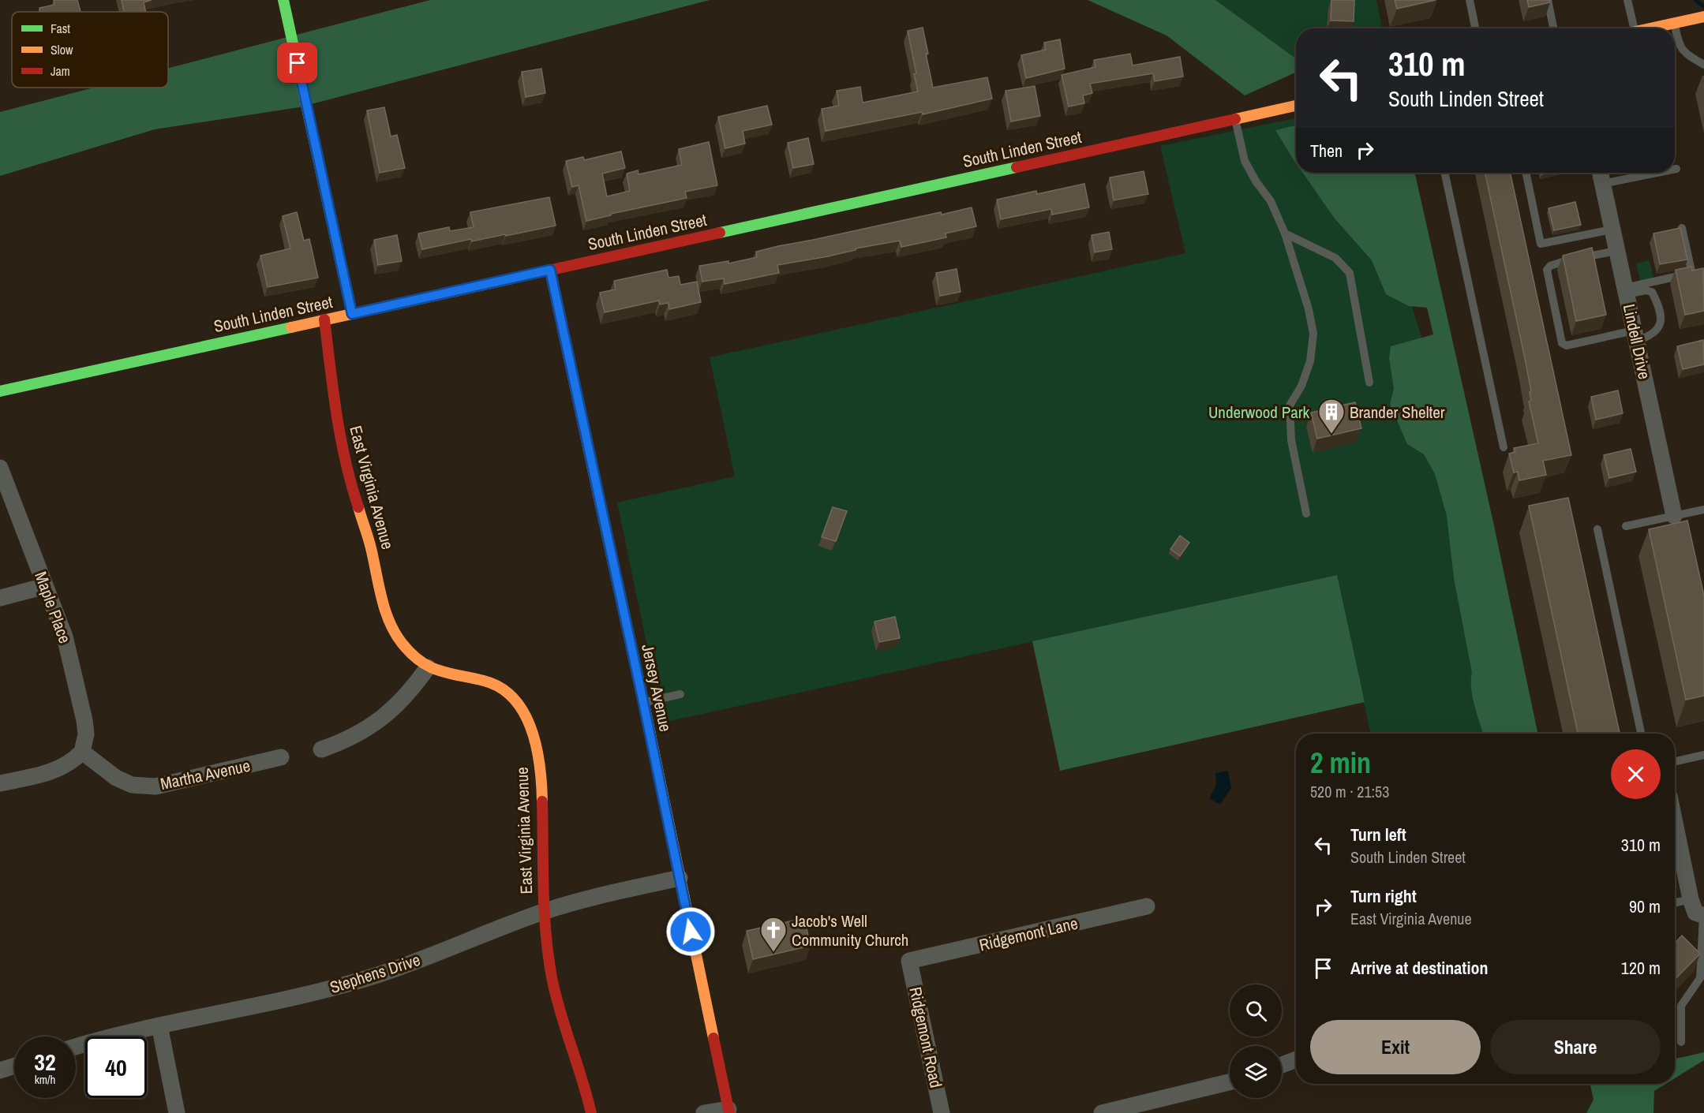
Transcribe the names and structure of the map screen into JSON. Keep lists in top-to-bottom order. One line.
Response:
{"streets":{"street":["South Linden Street","Lindell Drive","East Virginia Avenue","Maple Place","Jersey Avenue","Martha Avenue","Ridgemont Lane","Stephens Drive","Ridgemont Road"]},"crossings":[["South Linden Street","East Virginia Avenue"],["South Linden Street","Jersey Avenue"],["East Virginia Avenue","Stephens Drive"],["Maple Place","Martha Avenue"],["Jersey Avenue","Stephens Drive"],["Ridgemont Lane","Ridgemont Road"]],"parks":["Underwood Park"],"places":{"building":["Brander Shelter"],"church":["Jacob's Well Community Church"]},"legend":["Fast","Slow","Jam"],"page":{"turn":["310 m","South Linden Street"],"then":"Then","heading":["2 min","520 m · 21:53"],"list":[{"name":"Turn left","note":"South Linden Street","value":"310 m"},{"name":"Turn right","note":"East Virginia Avenue","value":"90 m"},{"name":"Arrive at destination","value":"120 m"}],"buttons":["Exit","Share"],"speed":"32 km/h","limit":"40"}}
